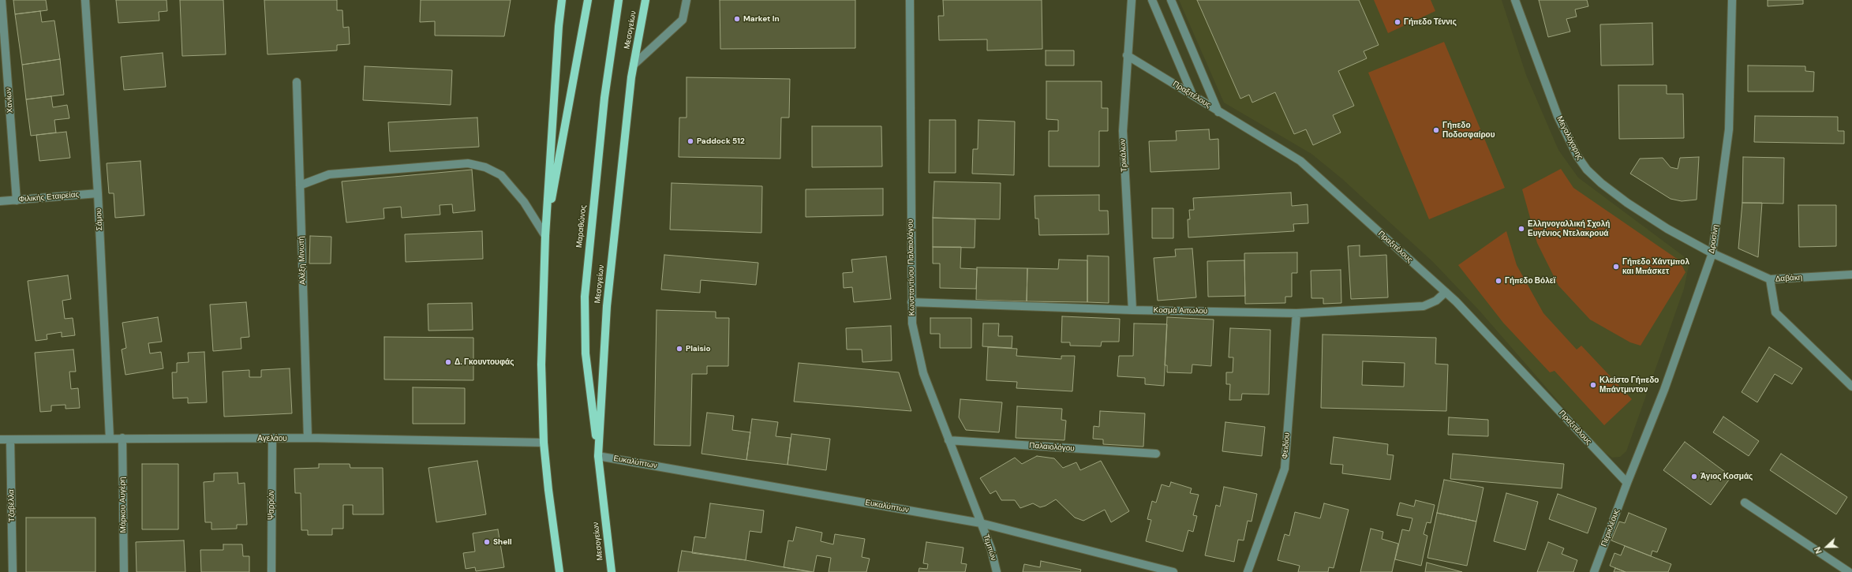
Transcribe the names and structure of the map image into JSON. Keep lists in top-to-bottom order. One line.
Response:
{"streets":{"main road":["Μεσογείων","Μαραθώνος"],"street":["Πραξιτέλους","Χανίων","Μεγαλόχαρης","Τρικάλων","Φιλικής Εταιρείας","Σάμου","Δροσίνη","Αλέξη Μινωτή","Κωνσταντίνου Παλαιολόγου","Δαβάκη","Κοσμά Αιτωλού","Αγελάου","Φειδίου","Παλαιολόγου","Ευκαλύπτων","Μάρκου Αυγέρη","Ψαρρών","Τζαβέλλα","Περικλέους","Τεμπών"]},"crossings":[["Μεσογείων","Μαραθώνος"],["Μεσογείων","Ευκαλύπτων"],["Πραξιτέλους","Τρικάλων"],["Πραξιτέλους","Δροσίνη"],["Πραξιτέλους","Κοσμά Αιτωλού"],["Πραξιτέλους","Περικλέους"],["Χανίων","Φιλικής Εταιρείας"],["Μεγαλόχαρης","Δροσίνη"],["Μεγαλόχαρης","Δαβάκη"],["Τρικάλων","Κοσμά Αιτωλού"],["Φιλικής Εταιρείας","Σάμου"],["Σάμου","Αγελάου"],["Μαραθώνος","Ευκαλύπτων"],["Δροσίνη","Δαβάκη"],["Δροσίνη","Περικλέους"],["Αλέξη Μινωτή","Αγελάου"],["Κωνσταντίνου Παλαιολόγου","Κοσμά Αιτωλού"],["Κωνσταντίνου Παλαιολόγου","Παλαιολόγου"],["Κωνσταντίνου Παλαιολόγου","Ευκαλύπτων"],["Κωνσταντίνου Παλαιολόγου","Τεμπών"],["Κοσμά Αιτωλού","Φειδίου"],["Αγελάου","Μάρκου Αυγέρη"],["Αγελάου","Ψαρρών"],["Αγελάου","Τζαβέλλα"],["Ευκαλύπτων","Τεμπών"]],"places":["Market In","Γήπεδο Τέννις","Γήπεδο Ποδοσφαίρου","Paddock 512","Ελληνογαλλική Σχολή Ευγένιος Ντελακρουά","Γήπεδο Χάντμπολ και Μπάσκετ","Γήπεδο Βόλεϊ","Plaisio","Δ. Γκουντουφάς","Κλείστο Γήπεδο Μπάντμιντον","Άγιος Κοσμάς","Shell"],"north":"left"}
